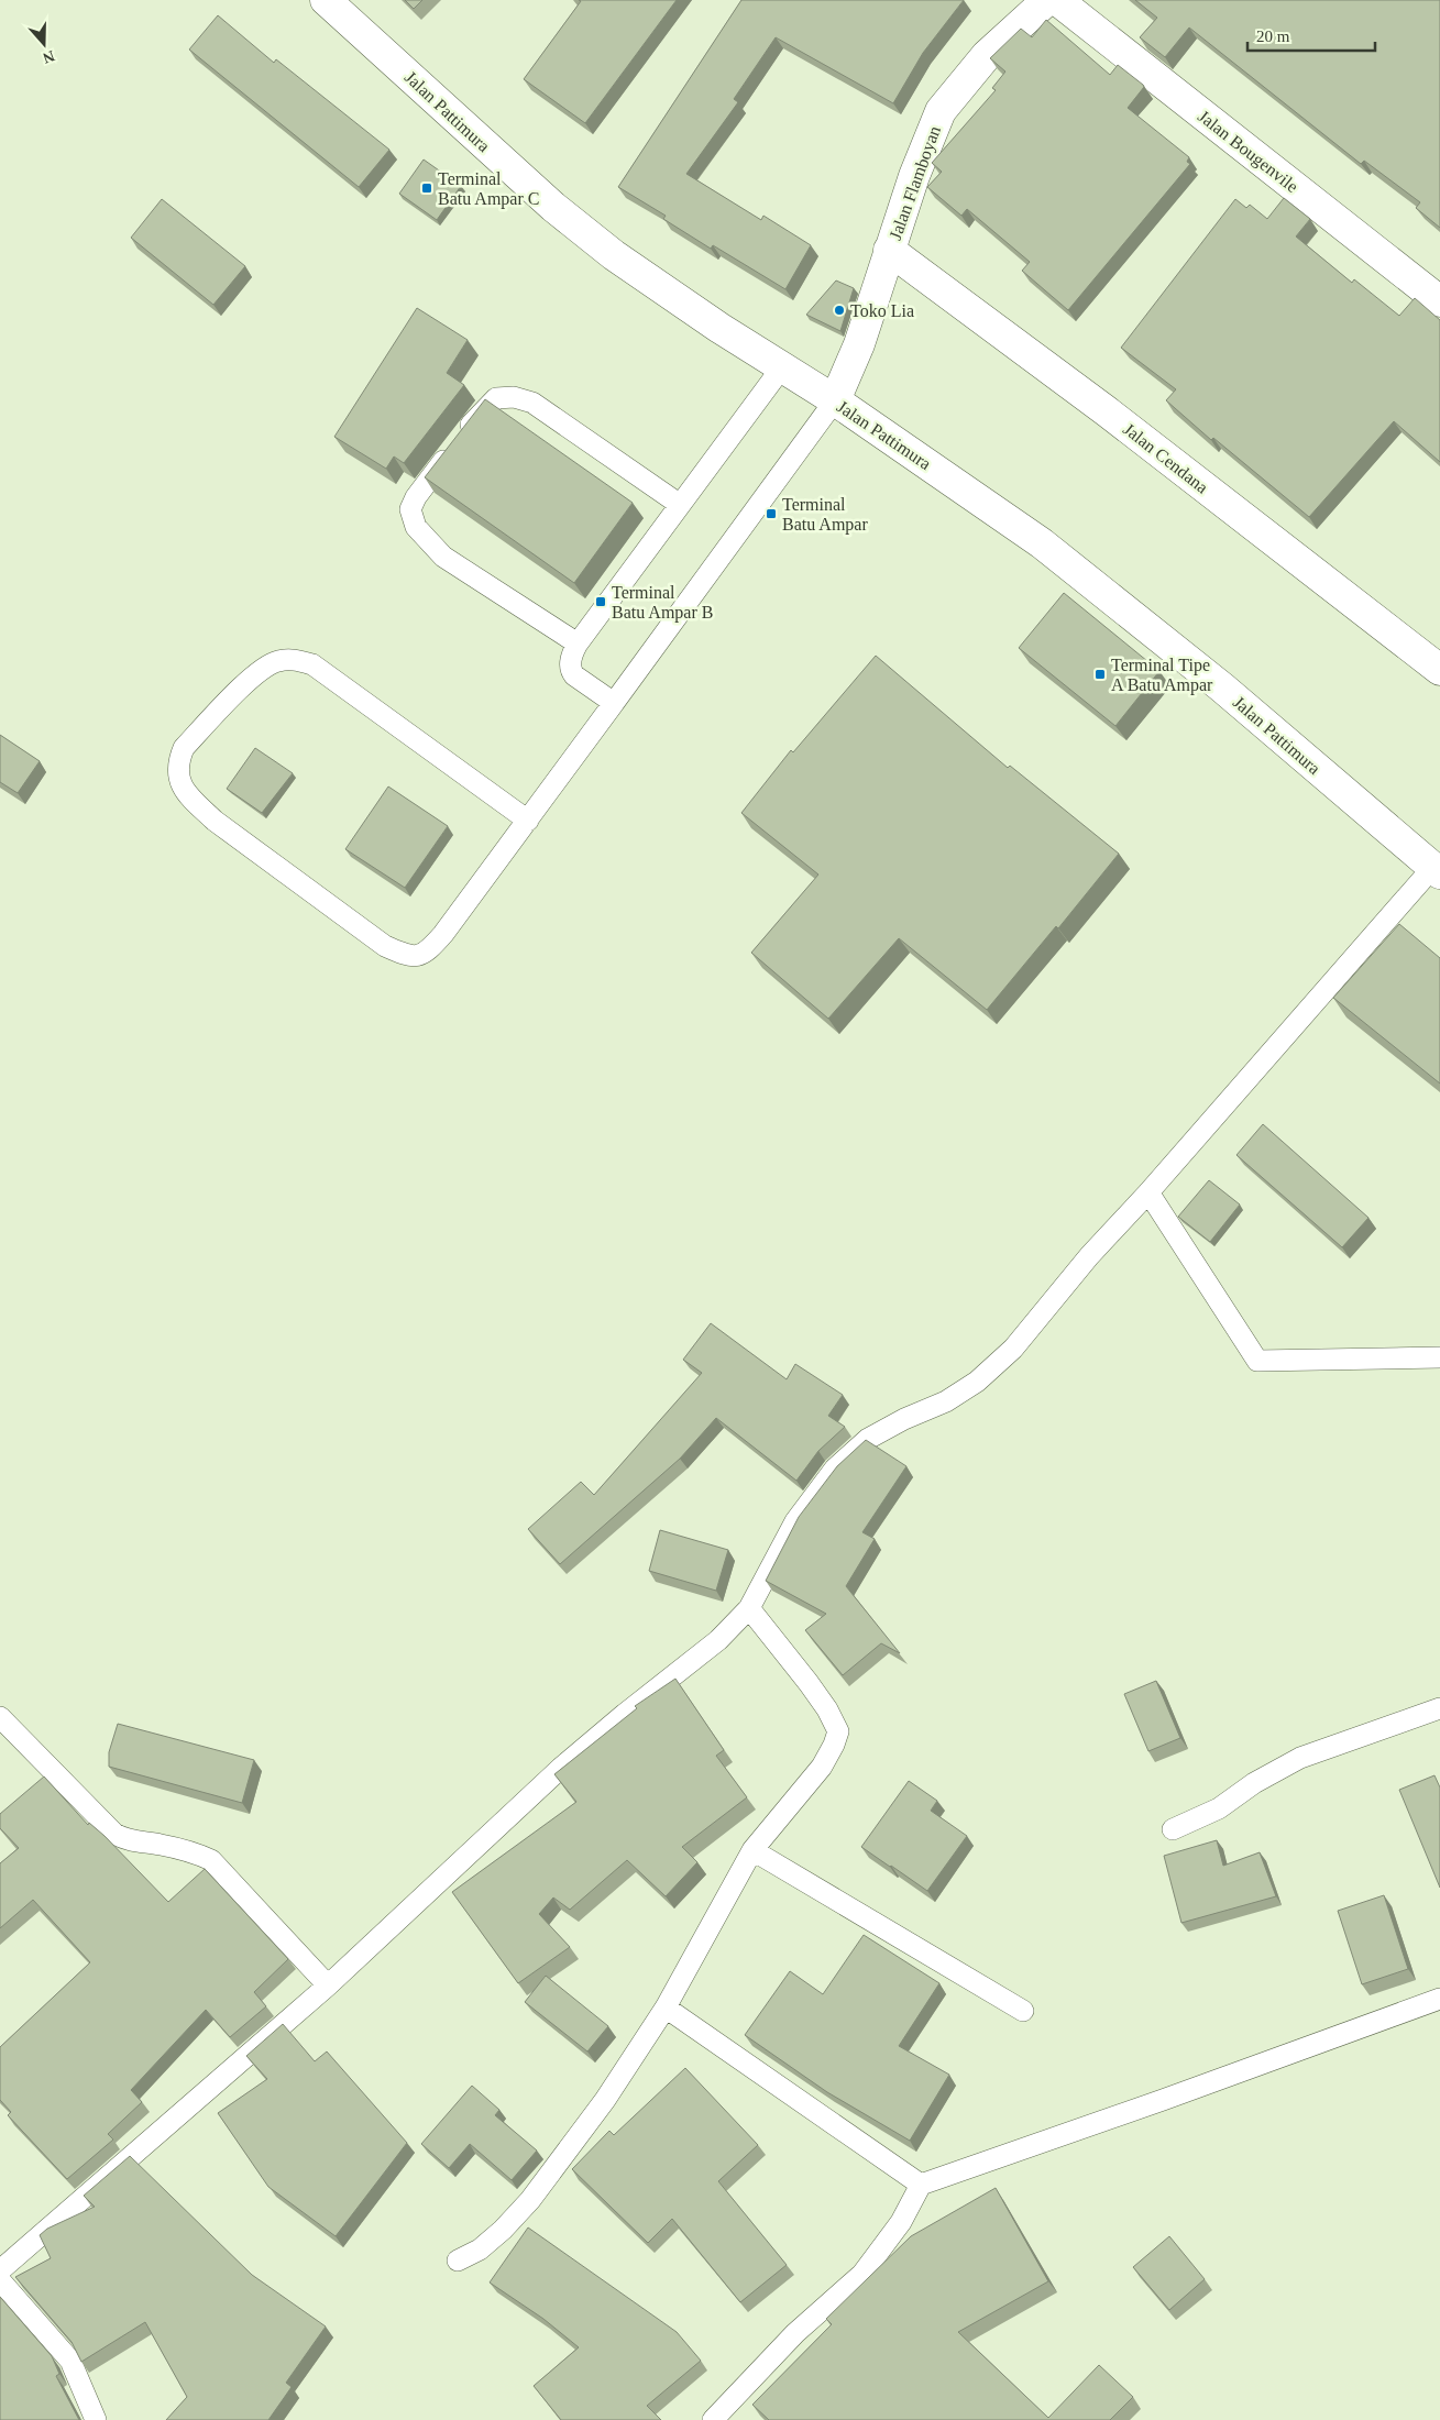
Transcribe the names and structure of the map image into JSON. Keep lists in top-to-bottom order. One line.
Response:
{"streets":{"street":["Jalan Pattimura","Jalan Bougenvile","Jalan Flamboyan","Jalan Cendana"]},"crossings":[["Jalan Pattimura","Jalan Flamboyan"],["Jalan Flamboyan","Jalan Cendana"]],"places":{"transit":["Terminal Batu Ampar C","Terminal Batu Ampar","Terminal Batu Ampar B","Terminal Tipe A Batu Ampar"],"other":["Toko Lia"]},"scale_bar":"20 m","north":"bottom"}
